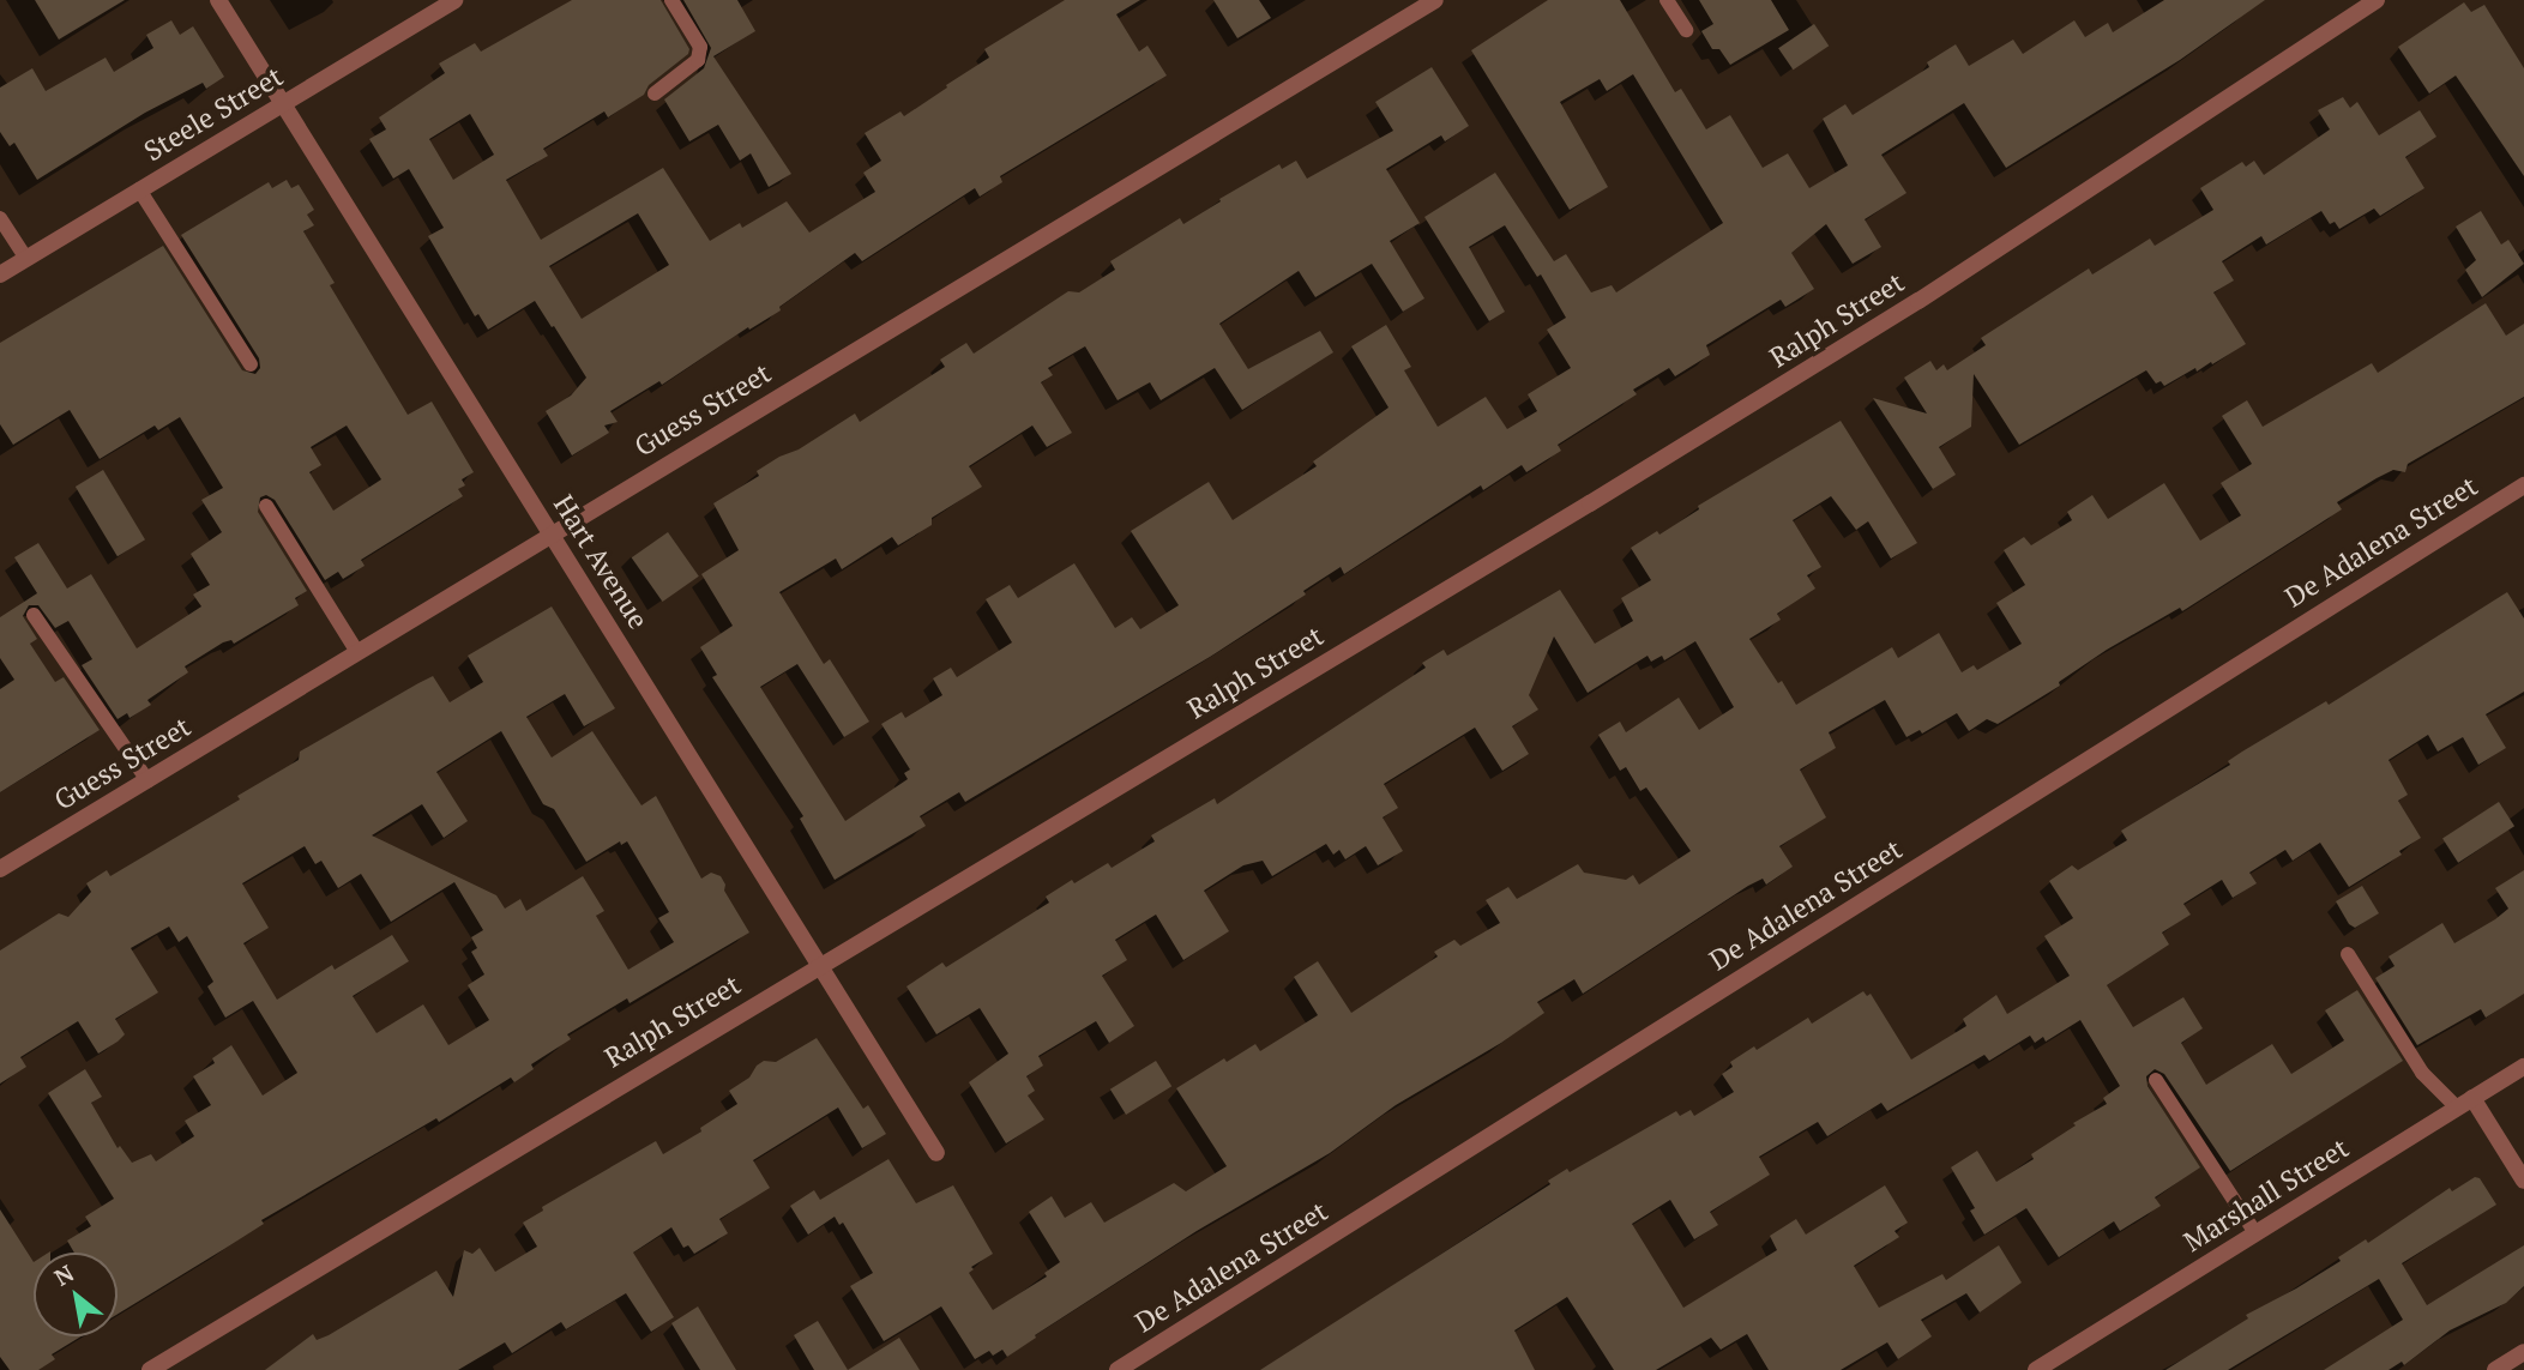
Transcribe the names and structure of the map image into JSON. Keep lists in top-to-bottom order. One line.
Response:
{"streets":{"street":["Steele Street","Ralph Street","Guess Street","De Adalena Street","Hart Avenue","Marshall Street"]},"crossings":[["Steele Street","Hart Avenue"],["Ralph Street","Hart Avenue"],["Guess Street","Hart Avenue"]],"north":"top left"}
